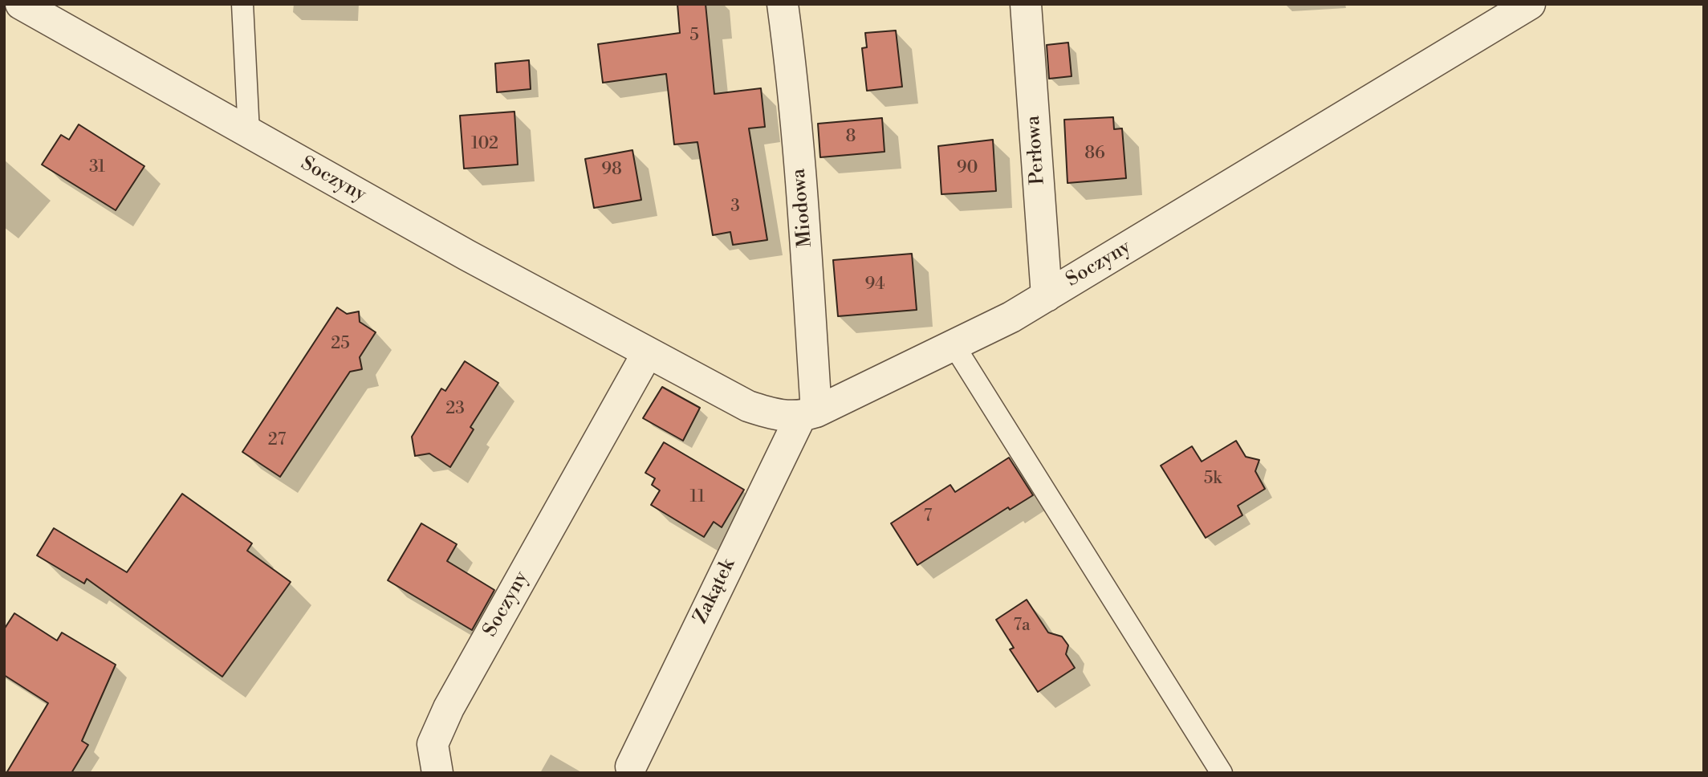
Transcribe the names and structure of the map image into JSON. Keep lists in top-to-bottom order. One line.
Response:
{"streets":{"street":["Perłowa","Soczyny","Miodowa","Zakątek"]},"crossings":[["Perłowa","Soczyny"],["Soczyny","Miodowa"],["Soczyny","Zakątek"],["Miodowa","Zakątek"]],"house_numbers":["5","8","102","86","31","90","98","3","94","25","23","27","5k","11","7","7a"]}
